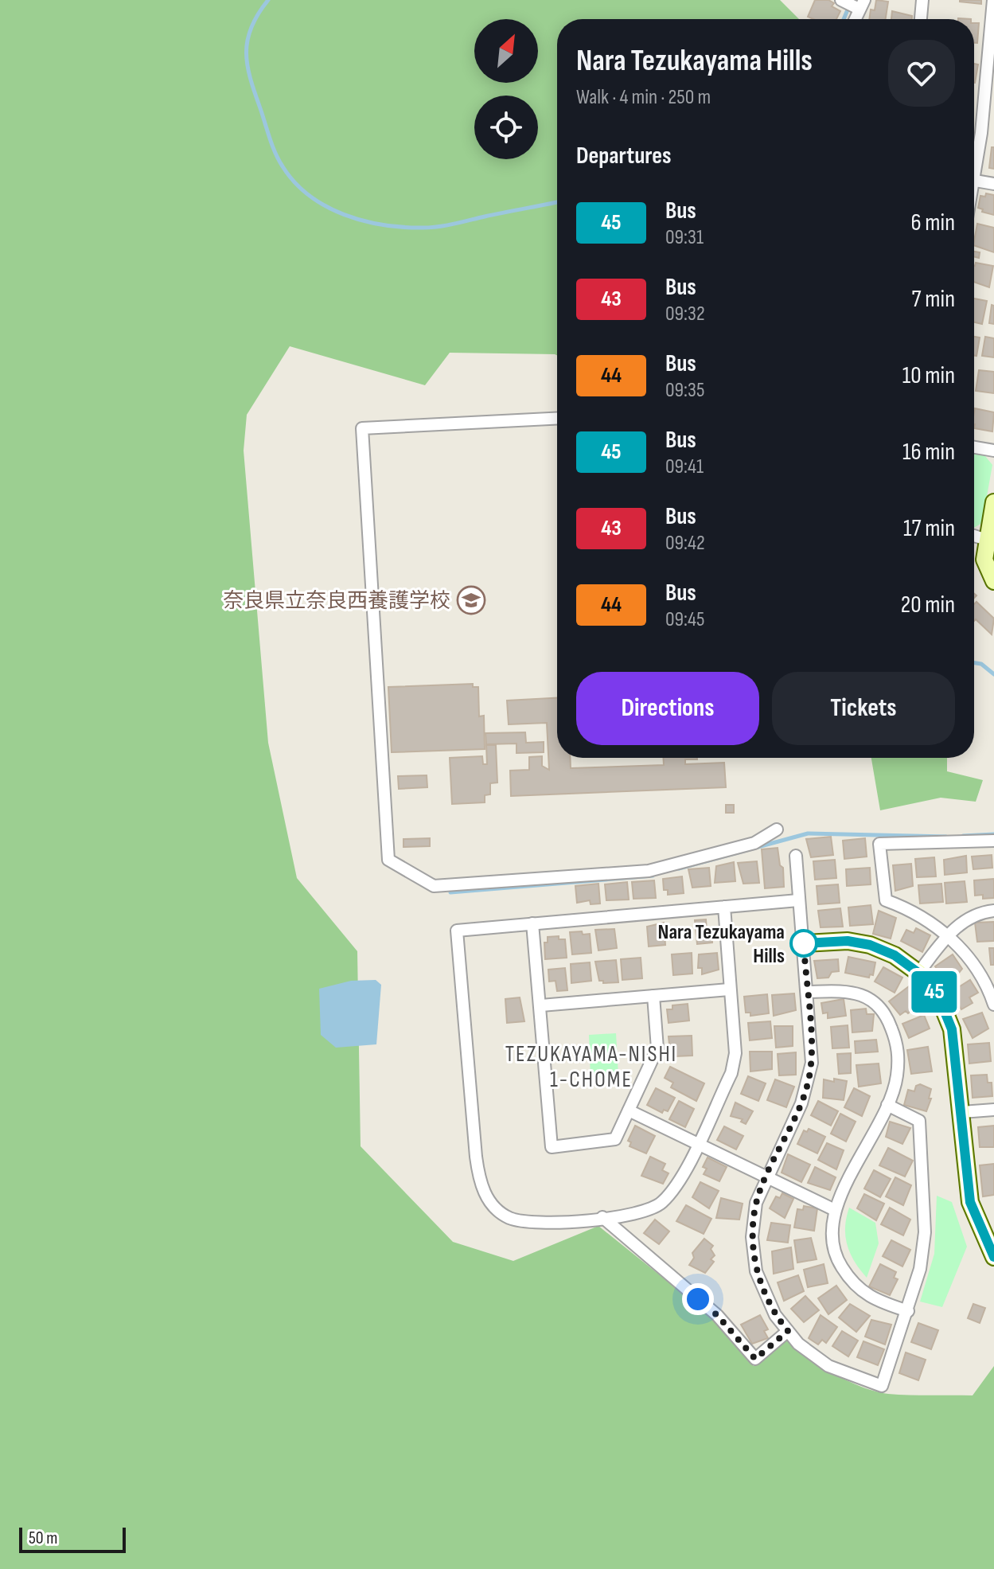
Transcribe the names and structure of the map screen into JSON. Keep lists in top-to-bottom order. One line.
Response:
{"districts":["TEZUKAYAMA-NISHI 1-CHOME"],"places":{"school or university":["奈良県立奈良西養護学校"],"other":["Nara Tezukayama Hills"]},"lines":["bus line 45"],"scale_bar":"50 m","north":"top right","page":{"on_map":"45","heading":[["Nara Tezukayama Hills","Walk · 4 min · 250 m"],"Departures"],"list":[{"mark":"45","name":"Bus","note":"09:31","value":"6 min"},{"mark":"43","name":"Bus","note":"09:32","value":"7 min"},{"mark":"44","name":"Bus","note":"09:35","value":"10 min"},{"mark":"45","name":"Bus","note":"09:41","value":"16 min"},{"mark":"43","name":"Bus","note":"09:42","value":"17 min"},{"mark":"44","name":"Bus","note":"09:45","value":"20 min"}],"buttons":["Directions","Tickets"],"scale":"50 m"}}
